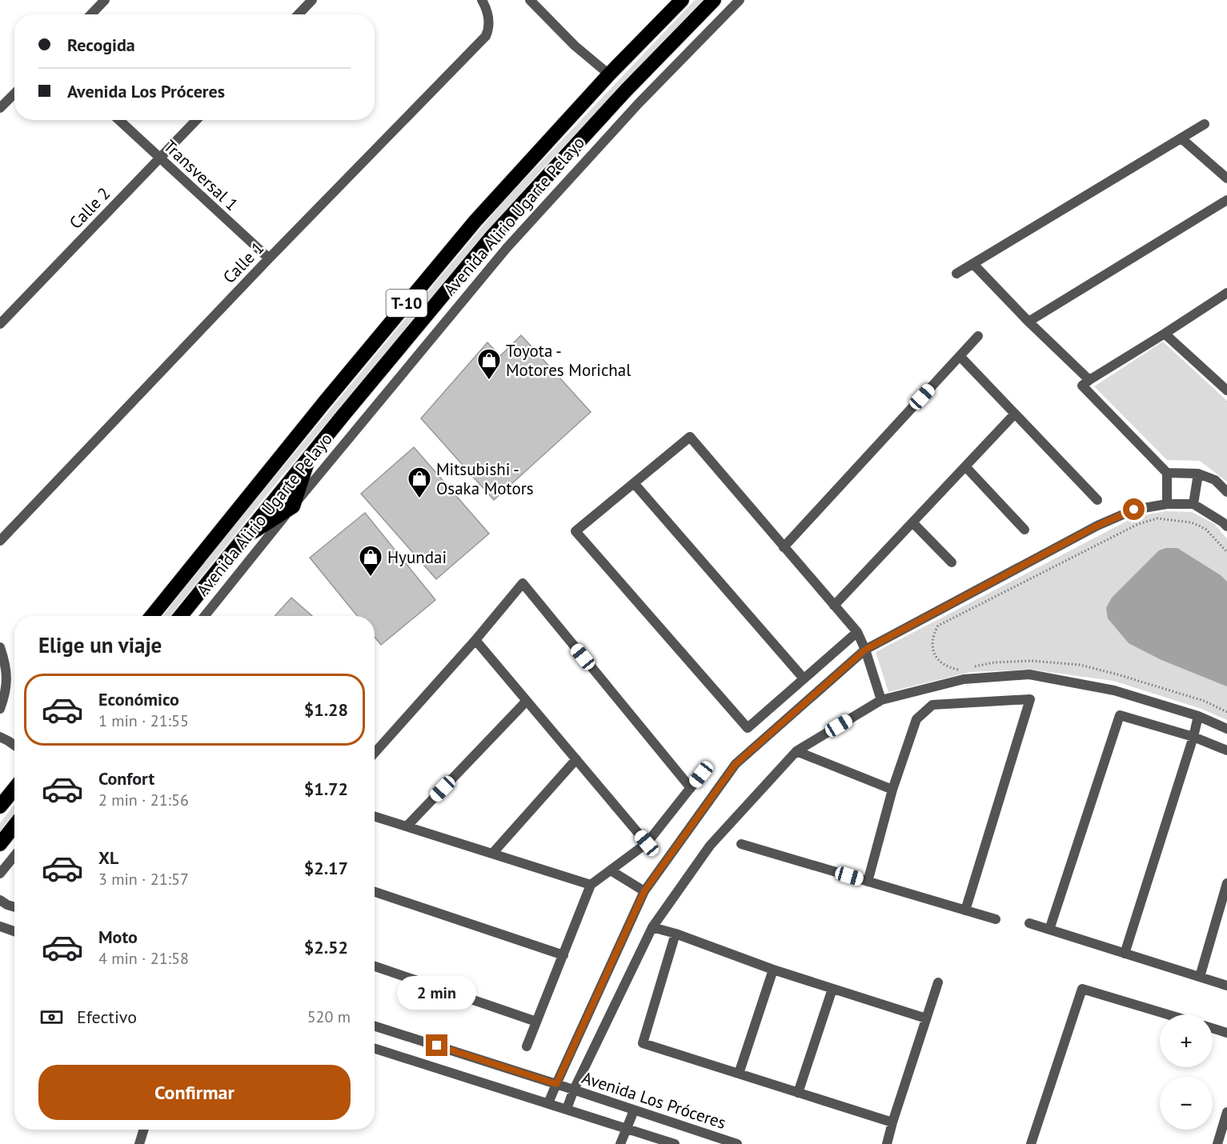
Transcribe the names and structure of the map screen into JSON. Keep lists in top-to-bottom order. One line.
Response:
{"streets":{"highway":["Avenida Alirio Ugarte Pelayo","T-10"],"street":["Transversal 1","Calle 2","Calle 1","Avenida Los Próceres"]},"crossings":[["Transversal 1","Calle 2"],["Transversal 1","Calle 1"]],"places":{"shop":["Toyota - Motores Morichal","Mitsubishi - Osaka Motors","Hyundai"]},"page":{"banner":["Recogida","Avenida Los Próceres"],"heading":"Elige un viaje","list":[{"name":"Económico","note":"1 min · 21:55","value":"$1.28"},{"name":"Confort","note":"2 min · 21:56","value":"$1.72"},{"name":"XL","note":"3 min · 21:57","value":"$2.17"},{"name":"Moto","note":"4 min · 21:58","value":"$2.52"}],"bubble":"2 min","pay":["Efectivo","520 m"],"map_buttons":["+","−"],"buttons":"Confirmar"}}
